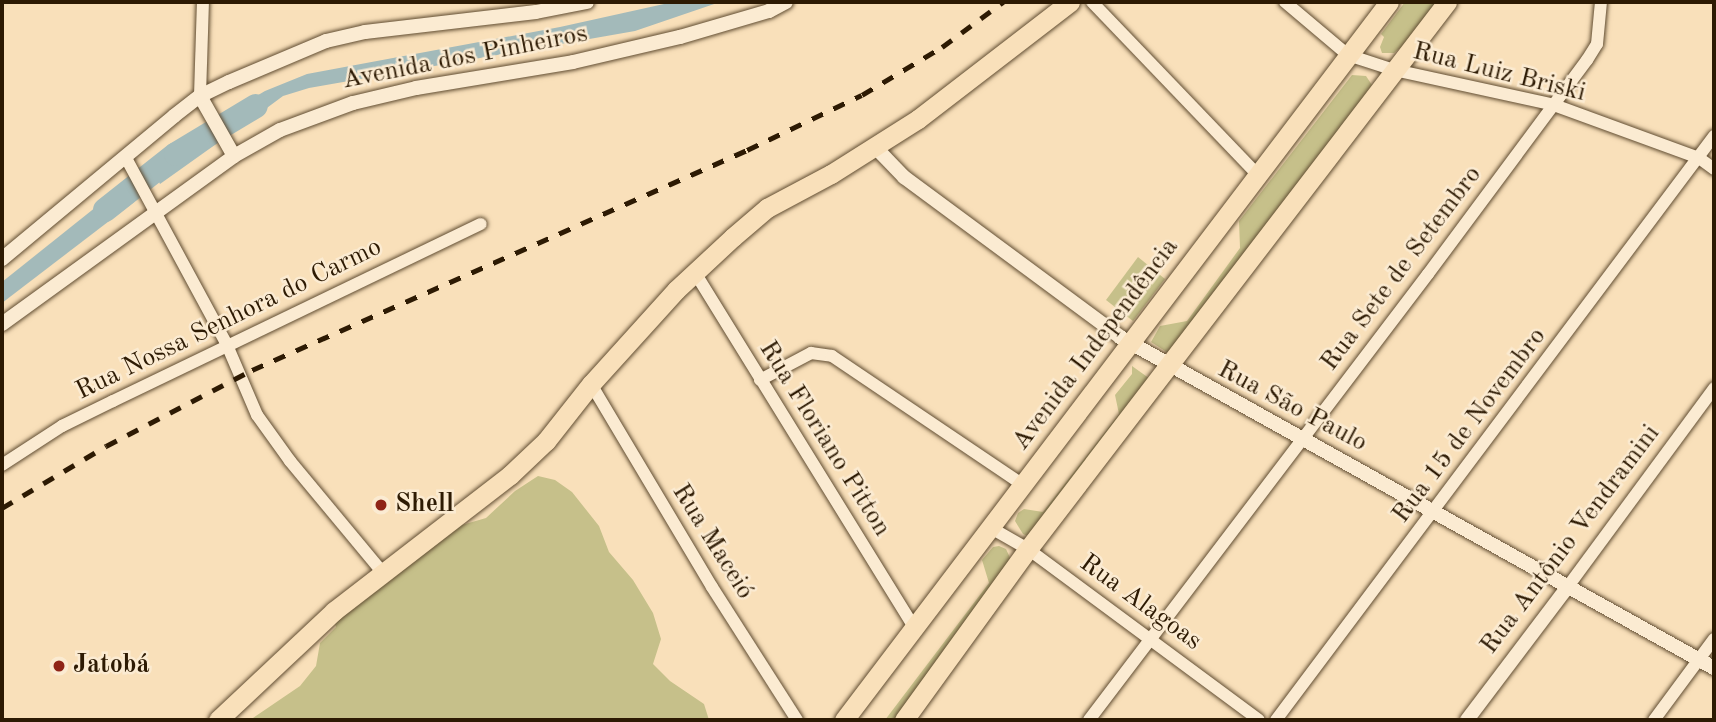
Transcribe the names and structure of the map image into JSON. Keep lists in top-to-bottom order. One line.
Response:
{"streets":{"main road":["Avenida Independência"],"street":["Avenida dos Pinheiros","Rua Luiz Briski","Rua Sete de Setembro","Rua Nossa Senhora do Carmo","Rua São Paulo","Rua 15 de Novembro","Rua Floriano Pitton","Rua Antônio Vendramini","Rua Maceió","Rua Alagoas"]},"crossings":[["Rua Luiz Briski","Rua Sete de Setembro"],["Rua Luiz Briski","Avenida Independência"],["Rua Luiz Briski","Rua 15 de Novembro"],["Rua Sete de Setembro","Rua São Paulo"],["Rua Sete de Setembro","Rua Alagoas"],["Avenida Independência","Rua São Paulo"],["Avenida Independência","Rua Floriano Pitton"],["Avenida Independência","Rua Alagoas"],["Rua São Paulo","Rua 15 de Novembro"],["Rua São Paulo","Rua Antônio Vendramini"]],"places":["Shell","Jatobá"]}
